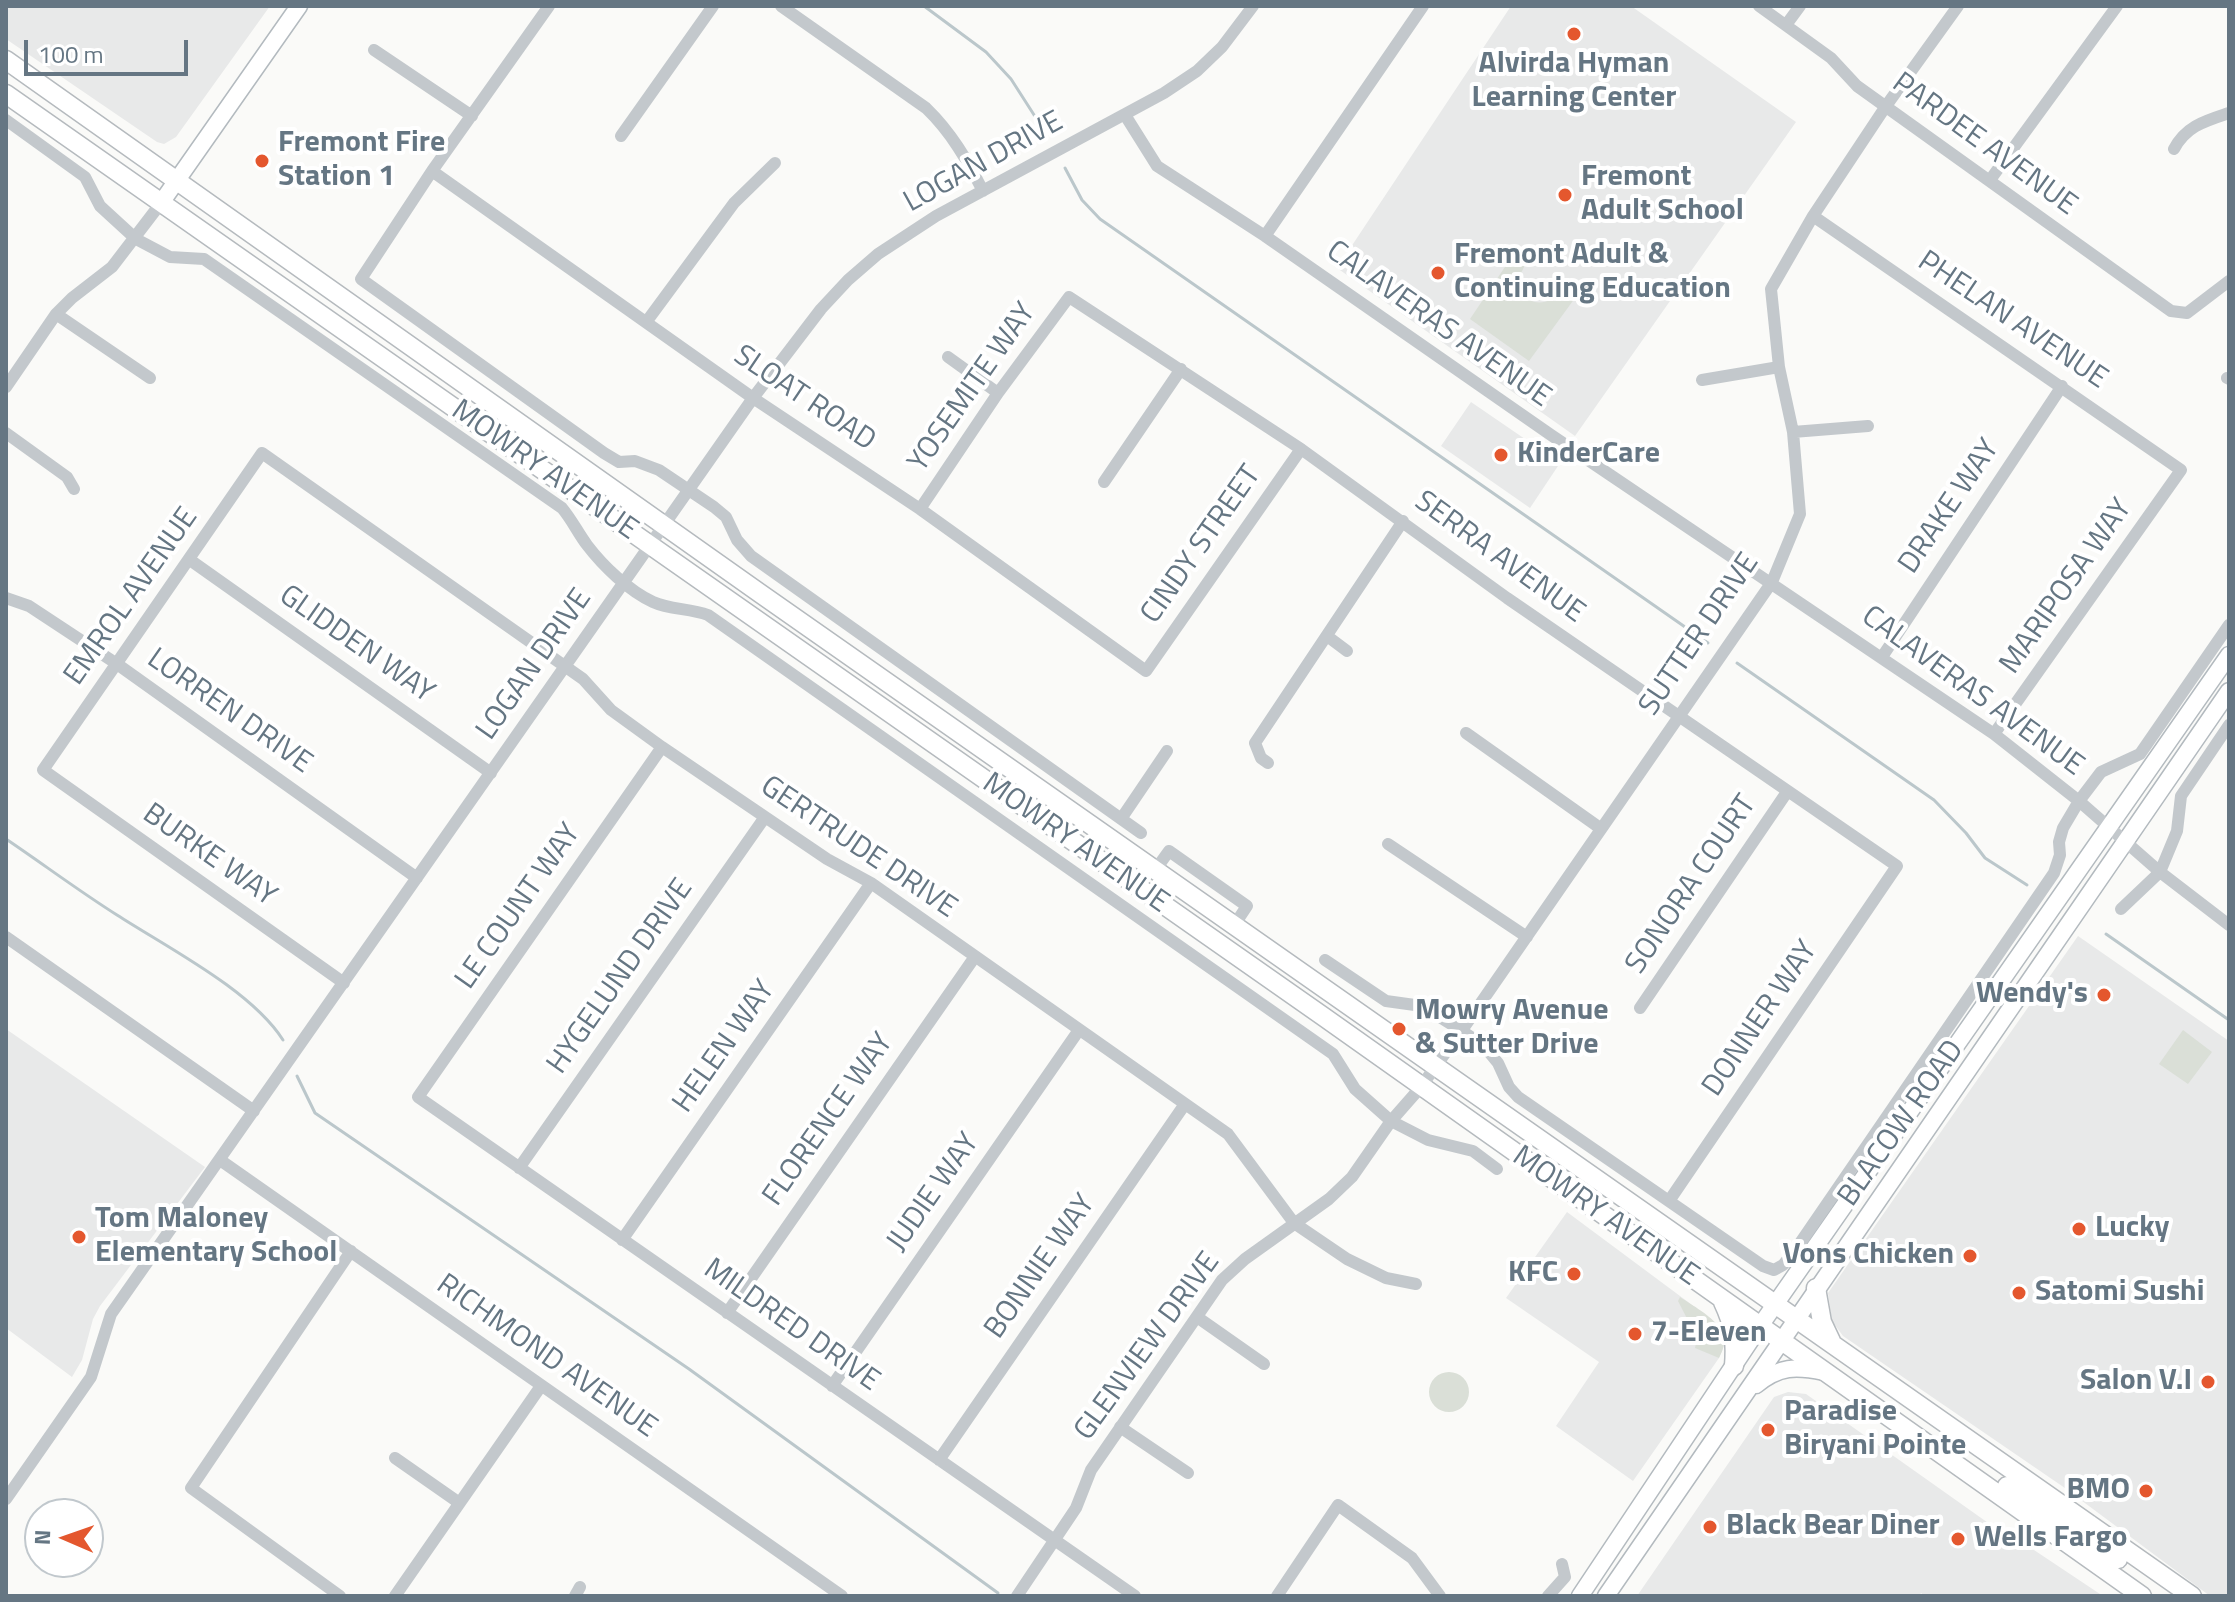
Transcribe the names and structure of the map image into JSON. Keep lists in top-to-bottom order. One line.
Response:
{"streets":{"main road":["MOWRY AVENUE","BLACOW ROAD"],"street":["PARDEE AVENUE","LOGAN DRIVE","PHELAN AVENUE","CALAVERAS AVENUE","YOSEMITE WAY","SLOAT ROAD","DRAKE WAY","CINDY STREET","SERRA AVENUE","MARIPOSA WAY","EMROL AVENUE","SUTTER DRIVE","GLIDDEN WAY","LORREN DRIVE","GERTRUDE DRIVE","BURKE WAY","SONORA COURT","LE COUNT WAY","HYGELUND DRIVE","DONNER WAY","HELEN WAY","FLORENCE WAY","JUDIE WAY","BONNIE WAY","MILDRED DRIVE","GLENVIEW DRIVE","RICHMOND AVENUE"]},"crossings":[["PARDEE AVENUE","SUTTER DRIVE"],["LOGAN DRIVE","CALAVERAS AVENUE"],["LOGAN DRIVE","SLOAT ROAD"],["LOGAN DRIVE","MOWRY AVENUE"],["LOGAN DRIVE","GLIDDEN WAY"],["LOGAN DRIVE","LORREN DRIVE"],["LOGAN DRIVE","GERTRUDE DRIVE"],["LOGAN DRIVE","BURKE WAY"],["LOGAN DRIVE","RICHMOND AVENUE"],["PHELAN AVENUE","DRAKE WAY"],["PHELAN AVENUE","MARIPOSA WAY"],["PHELAN AVENUE","SUTTER DRIVE"],["CALAVERAS AVENUE","DRAKE WAY"],["CALAVERAS AVENUE","MARIPOSA WAY"],["CALAVERAS AVENUE","SUTTER DRIVE"],["CALAVERAS AVENUE","BLACOW ROAD"],["YOSEMITE WAY","SLOAT ROAD"],["YOSEMITE WAY","SERRA AVENUE"],["SLOAT ROAD","MOWRY AVENUE"],["SLOAT ROAD","CINDY STREET"],["MOWRY AVENUE","SUTTER DRIVE"],["MOWRY AVENUE","DONNER WAY"],["MOWRY AVENUE","BLACOW ROAD"],["MOWRY AVENUE","GLENVIEW DRIVE"],["CINDY STREET","SERRA AVENUE"],["SERRA AVENUE","SUTTER DRIVE"],["SERRA AVENUE","SONORA COURT"],["SERRA AVENUE","DONNER WAY"],["EMROL AVENUE","GLIDDEN WAY"],["EMROL AVENUE","LORREN DRIVE"],["EMROL AVENUE","GERTRUDE DRIVE"],["EMROL AVENUE","BURKE WAY"],["SUTTER DRIVE","GLENVIEW DRIVE"],["GERTRUDE DRIVE","LE COUNT WAY"],["GERTRUDE DRIVE","HYGELUND DRIVE"],["GERTRUDE DRIVE","HELEN WAY"],["GERTRUDE DRIVE","FLORENCE WAY"],["GERTRUDE DRIVE","JUDIE WAY"],["GERTRUDE DRIVE","BONNIE WAY"],["GERTRUDE DRIVE","GLENVIEW DRIVE"],["LE COUNT WAY","MILDRED DRIVE"],["HYGELUND DRIVE","MILDRED DRIVE"],["HELEN WAY","MILDRED DRIVE"],["FLORENCE WAY","MILDRED DRIVE"],["JUDIE WAY","MILDRED DRIVE"],["BONNIE WAY","MILDRED DRIVE"],["MILDRED DRIVE","GLENVIEW DRIVE"]],"places":["Alvirda Hyman Learning Center","Fremont Fire Station 1","Fremont Adult School","Fremont Adult & Continuing Education","KinderCare","Wendy's","Mowry Avenue & Sutter Drive","Lucky","Tom Maloney Elementary School","Vons Chicken","KFC","Satomi Sushi","7-Eleven","Salon V.I","Paradise Biryani Pointe","BMO","Black Bear Diner","Wells Fargo"],"scale_bar":"100 m","north":"left"}
